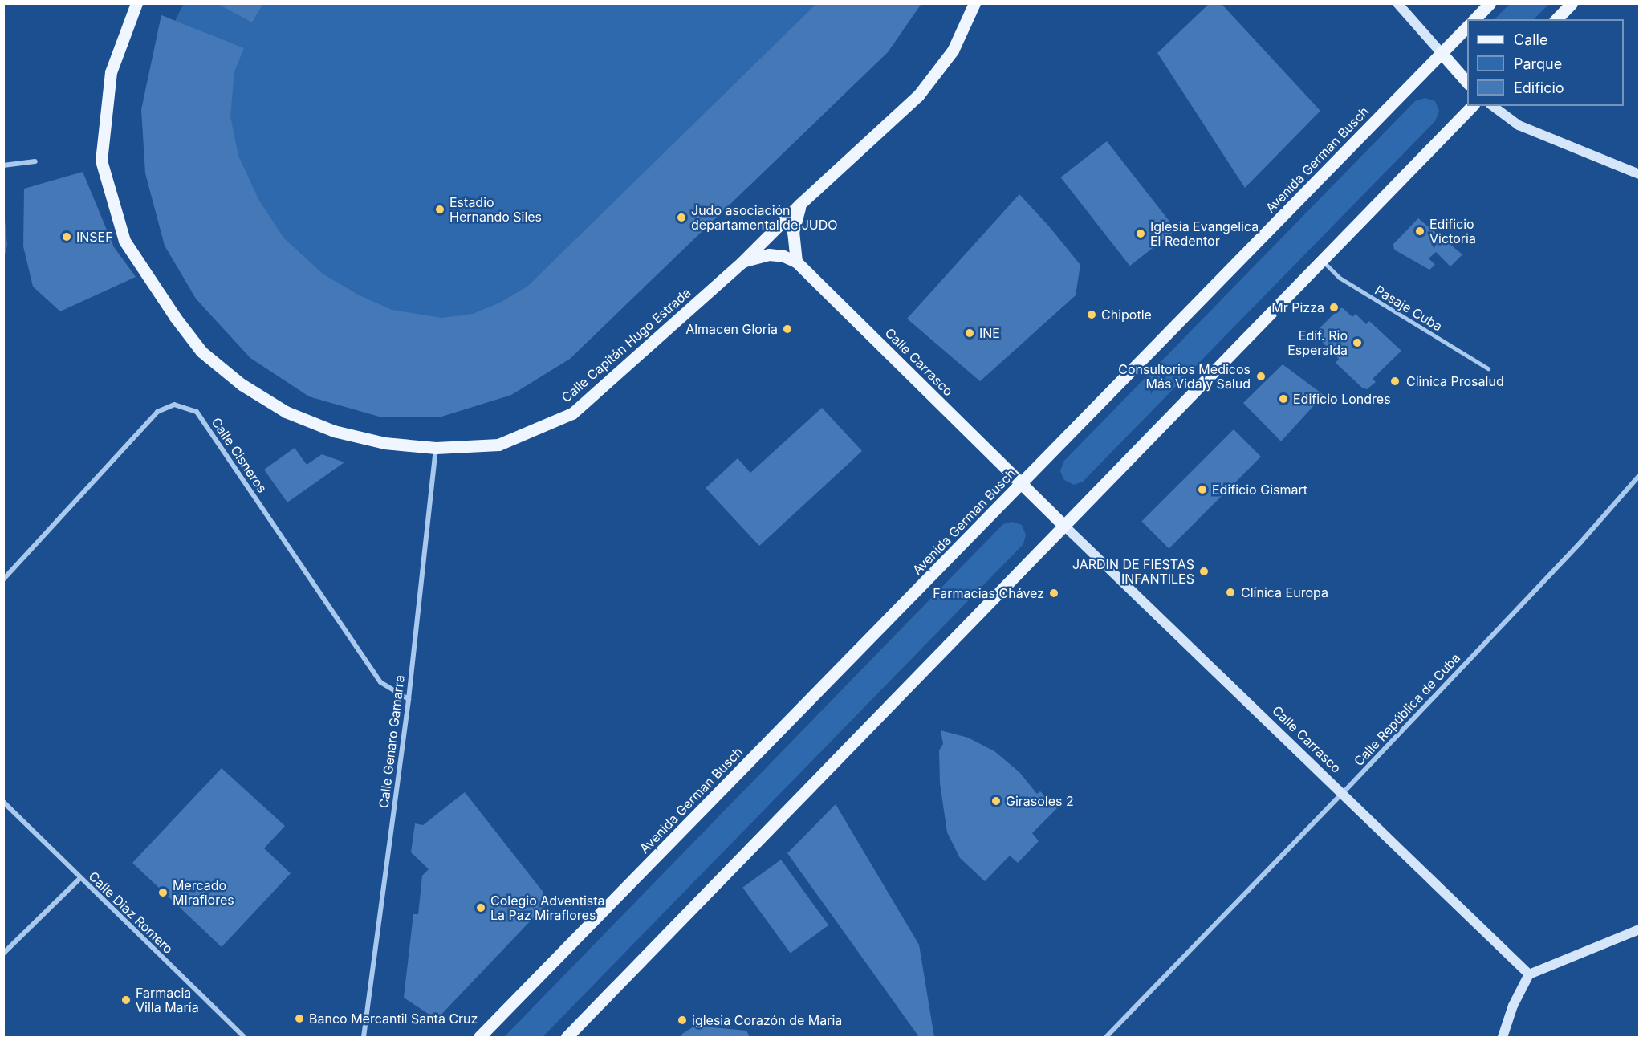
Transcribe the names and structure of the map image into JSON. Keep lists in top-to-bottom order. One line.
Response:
{"streets":{"main road":["Avenida German Busch","Calle Capitán Hugo Estrada","Calle Carrasco"],"street":["Calle Cisneros","Calle República de Cuba","Calle Genaro Gamarra","Calle Diaz Romero"],"lane":["Pasaje Cuba"]},"crossings":[["Avenida German Busch","Calle Carrasco"],["Calle Capitán Hugo Estrada","Calle Carrasco"],["Calle Capitán Hugo Estrada","Calle Genaro Gamarra"],["Calle Carrasco","Calle República de Cuba"],["Calle Cisneros","Calle Genaro Gamarra"]],"places":["Estadio Hernando Siles","Judo asociación departamental de JUDO","Edificio Victoria","Iglesia Evangelica El Redentor","INSEF","Mr Pizza","Chipotle","Almacen Gloria","INE","Edif. Rio Esperalda","Consultorios Medicos Más Vida y Salud","Clinica Prosalud","Edificio Londres","Edificio Gismart","JARDIN DE FIESTAS INFANTILES","Clínica Europa","Farmacias Chávez","Girasoles 2","Mercado MIraflores","Colegio Adventista La Paz Miraflores","Farmacia Villa María","Banco Mercantil Santa Cruz","iglesia Corazón de Maria"],"legend":["Calle","Parque","Edificio"]}
